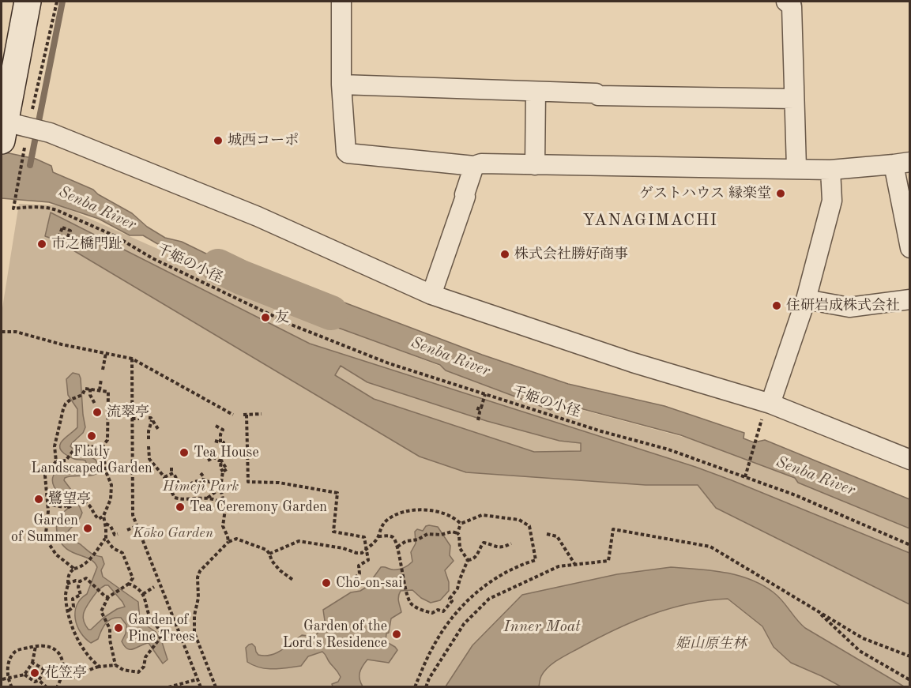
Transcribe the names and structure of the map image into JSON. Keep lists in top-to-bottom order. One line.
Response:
{"streets":{"path":["千姫の小径"]},"districts":["YANAGIMACHI"],"water":["Senba River","Inner Moat"],"parks":["Himeji Park","Kōko Garden","姫山原生林"],"places":["城西コーポ","ゲストハウス 縁楽堂","市之橋門趾","株式会社勝好商事","住研岩成株式会社","友","流翠亭","Flatly Landscaped Garden","Tea House","鷺望亭","Tea Ceremony Garden","Garden of Summer","Chō-on-sai","Garden of Pine Trees","Garden of the Lord's Residence","花笠亭"]}
